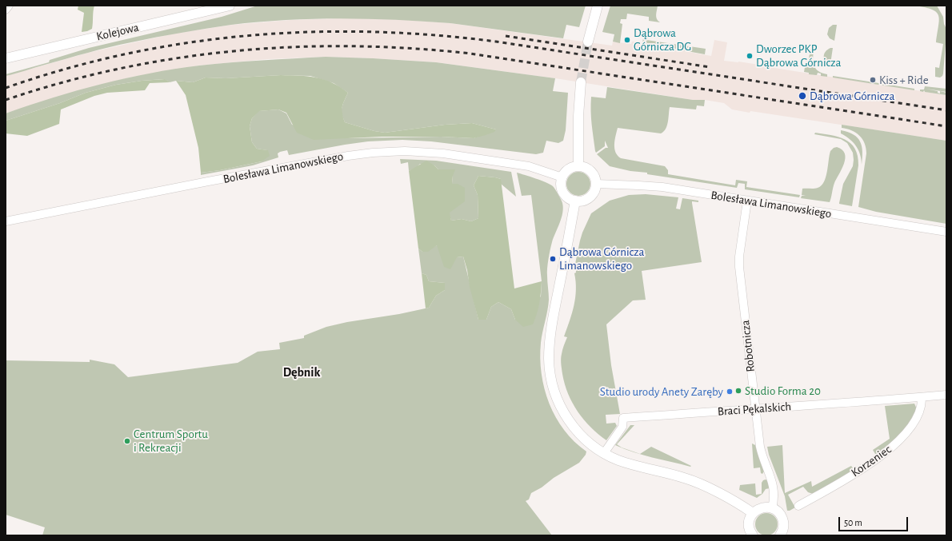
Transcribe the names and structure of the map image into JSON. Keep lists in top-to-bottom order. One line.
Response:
{"streets":{"street":["Kolejowa","Bolesława Limanowskiego","Robotnicza","Braci Pękalskich","Korzeniec"]},"crossings":[["Bolesława Limanowskiego","Robotnicza"],["Robotnicza","Braci Pękalskich"],["Braci Pękalskich","Korzeniec"]],"districts":["Dębnik"],"places":["Dąbrowa Górnicza DG","Dworzec PKP Dąbrowa Górnicza","Kiss + Ride","Dąbrowa Górnicza","Dąbrowa Górnicza Limanowskiego","Studio Forma 20","Studio urody Anety Zaręby","Centrum Sportu i Rekreacji"],"scale_bar":"50 m"}
